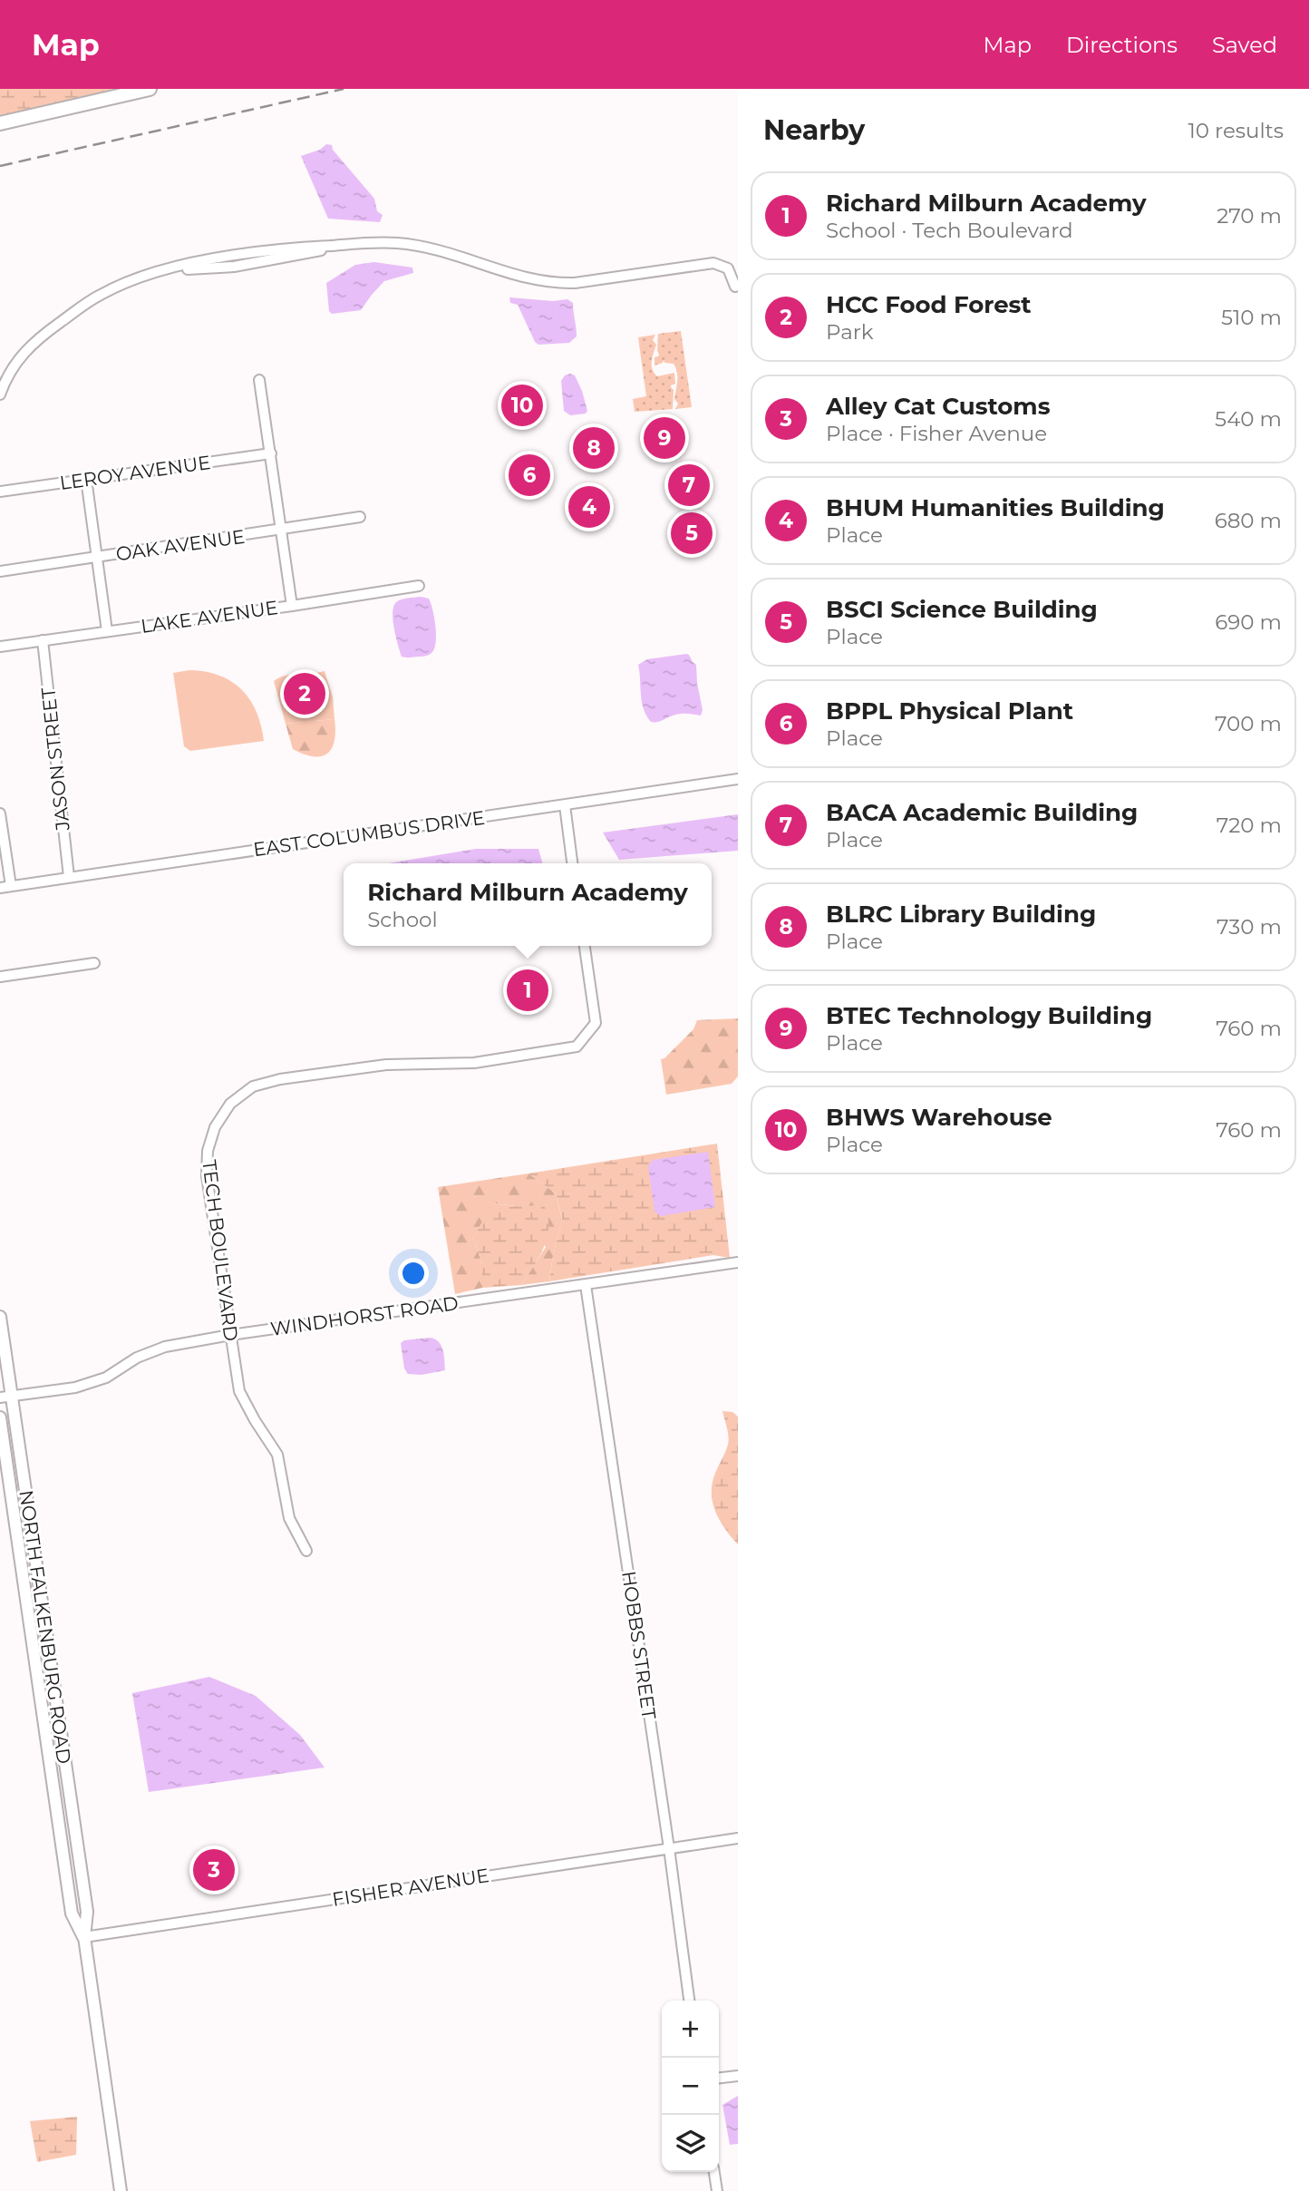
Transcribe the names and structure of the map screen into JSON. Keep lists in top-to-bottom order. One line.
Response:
{"streets":{"street":["LEROY AVENUE","OAK AVENUE","LAKE AVENUE","JASON STREET","EAST COLUMBUS DRIVE","TECH BOULEVARD","WINDHORST ROAD","NORTH FALKENBURG ROAD","HOBBS STREET","FISHER AVENUE"]},"crossings":[["LAKE AVENUE","JASON STREET"],["JASON STREET","EAST COLUMBUS DRIVE"],["TECH BOULEVARD","WINDHORST ROAD"],["WINDHORST ROAD","NORTH FALKENBURG ROAD"],["WINDHORST ROAD","HOBBS STREET"],["NORTH FALKENBURG ROAD","FISHER AVENUE"],["HOBBS STREET","FISHER AVENUE"]],"page":{"header":"Map","nav":["Map","Directions","Saved"],"heading":["Nearby","10 results"],"list":[{"mark":"1","name":"Richard Milburn Academy","note":"School · Tech Boulevard","value":"270 m"},{"mark":"2","name":"HCC Food Forest","note":"Park","value":"510 m"},{"mark":"3","name":"Alley Cat Customs","note":"Place · Fisher Avenue","value":"540 m"},{"mark":"4","name":"BHUM Humanities Building","note":"Place","value":"680 m"},{"mark":"5","name":"BSCI Science Building","note":"Place","value":"690 m"},{"mark":"6","name":"BPPL Physical Plant","note":"Place","value":"700 m"},{"mark":"7","name":"BACA Academic Building","note":"Place","value":"720 m"},{"mark":"8","name":"BLRC Library Building","note":"Place","value":"730 m"},{"mark":"9","name":"BTEC Technology Building","note":"Place","value":"760 m"},{"mark":"10","name":"BHWS Warehouse","note":"Place","value":"760 m"}],"pins":["10","9","8","6","7","4","5","2","1","3"],"popup":["Richard Milburn Academy","School"],"map_buttons":["+","−"]}}
